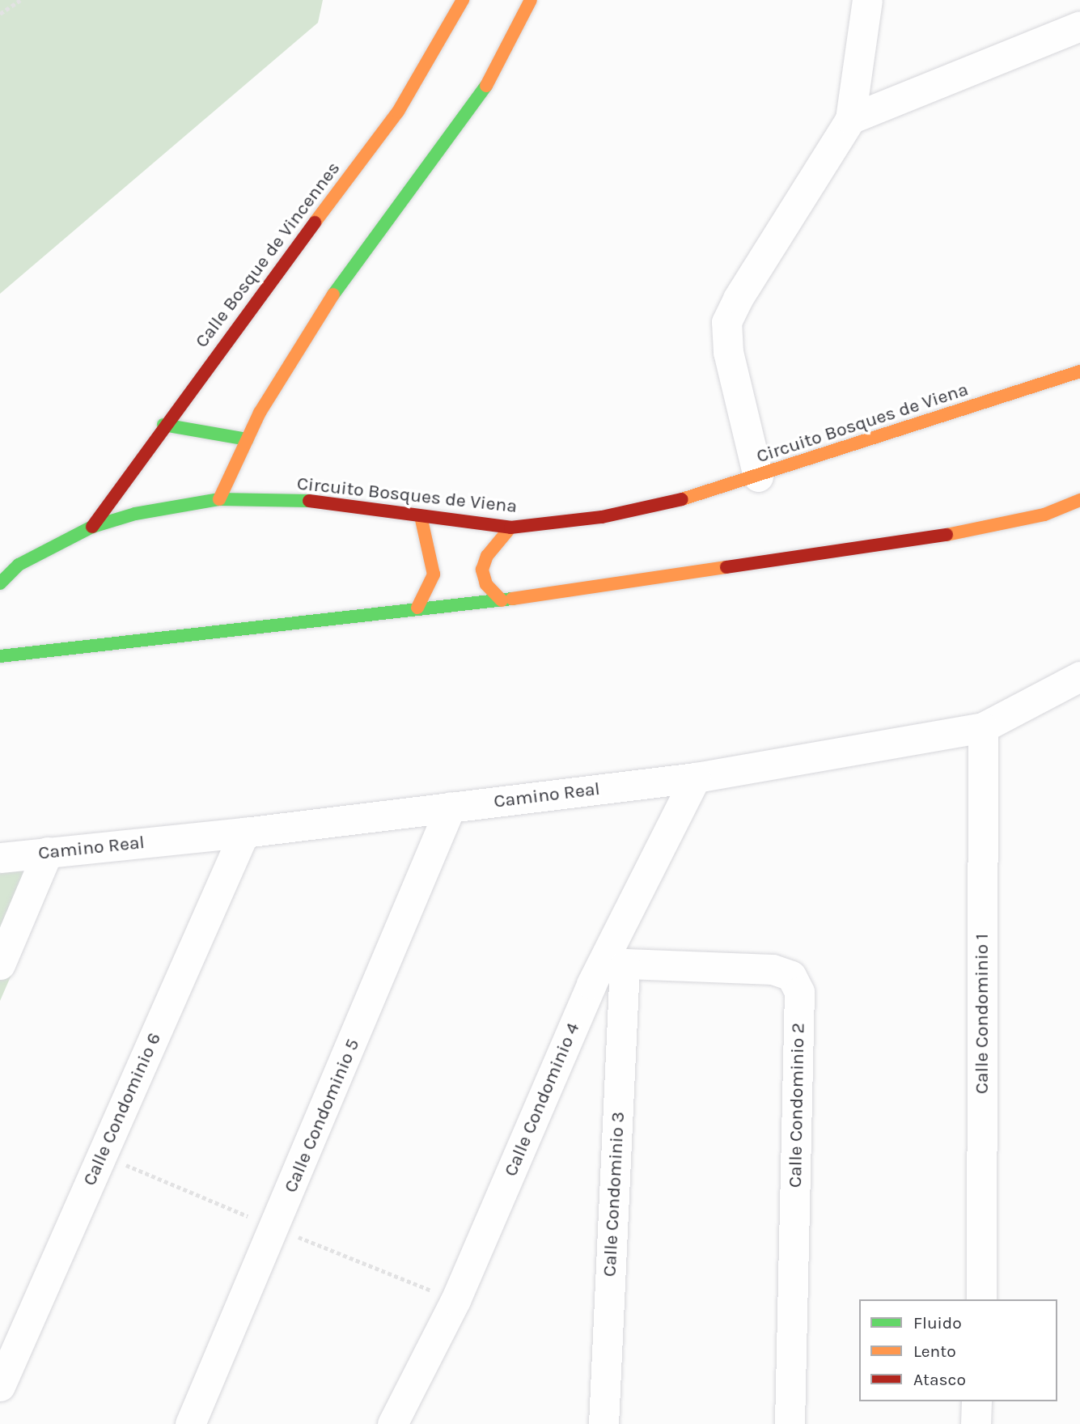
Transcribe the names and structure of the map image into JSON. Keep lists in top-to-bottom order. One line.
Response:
{"streets":{"main road":["Calle Bosque de Vincennes","Circuito Bosques de Viena"],"street":["Camino Real","Calle Condominio 1","Calle Condominio 4","Calle Condominio 2","Calle Condominio 6","Calle Condominio 5","Calle Condominio 3"]},"crossings":[["Calle Bosque de Vincennes","Circuito Bosques de Viena"],["Camino Real","Calle Condominio 1"],["Camino Real","Calle Condominio 4"],["Camino Real","Calle Condominio 6"],["Camino Real","Calle Condominio 5"],["Calle Condominio 4","Calle Condominio 2"],["Calle Condominio 4","Calle Condominio 3"],["Calle Condominio 2","Calle Condominio 3"]],"legend":["Fluido","Lento","Atasco"]}
